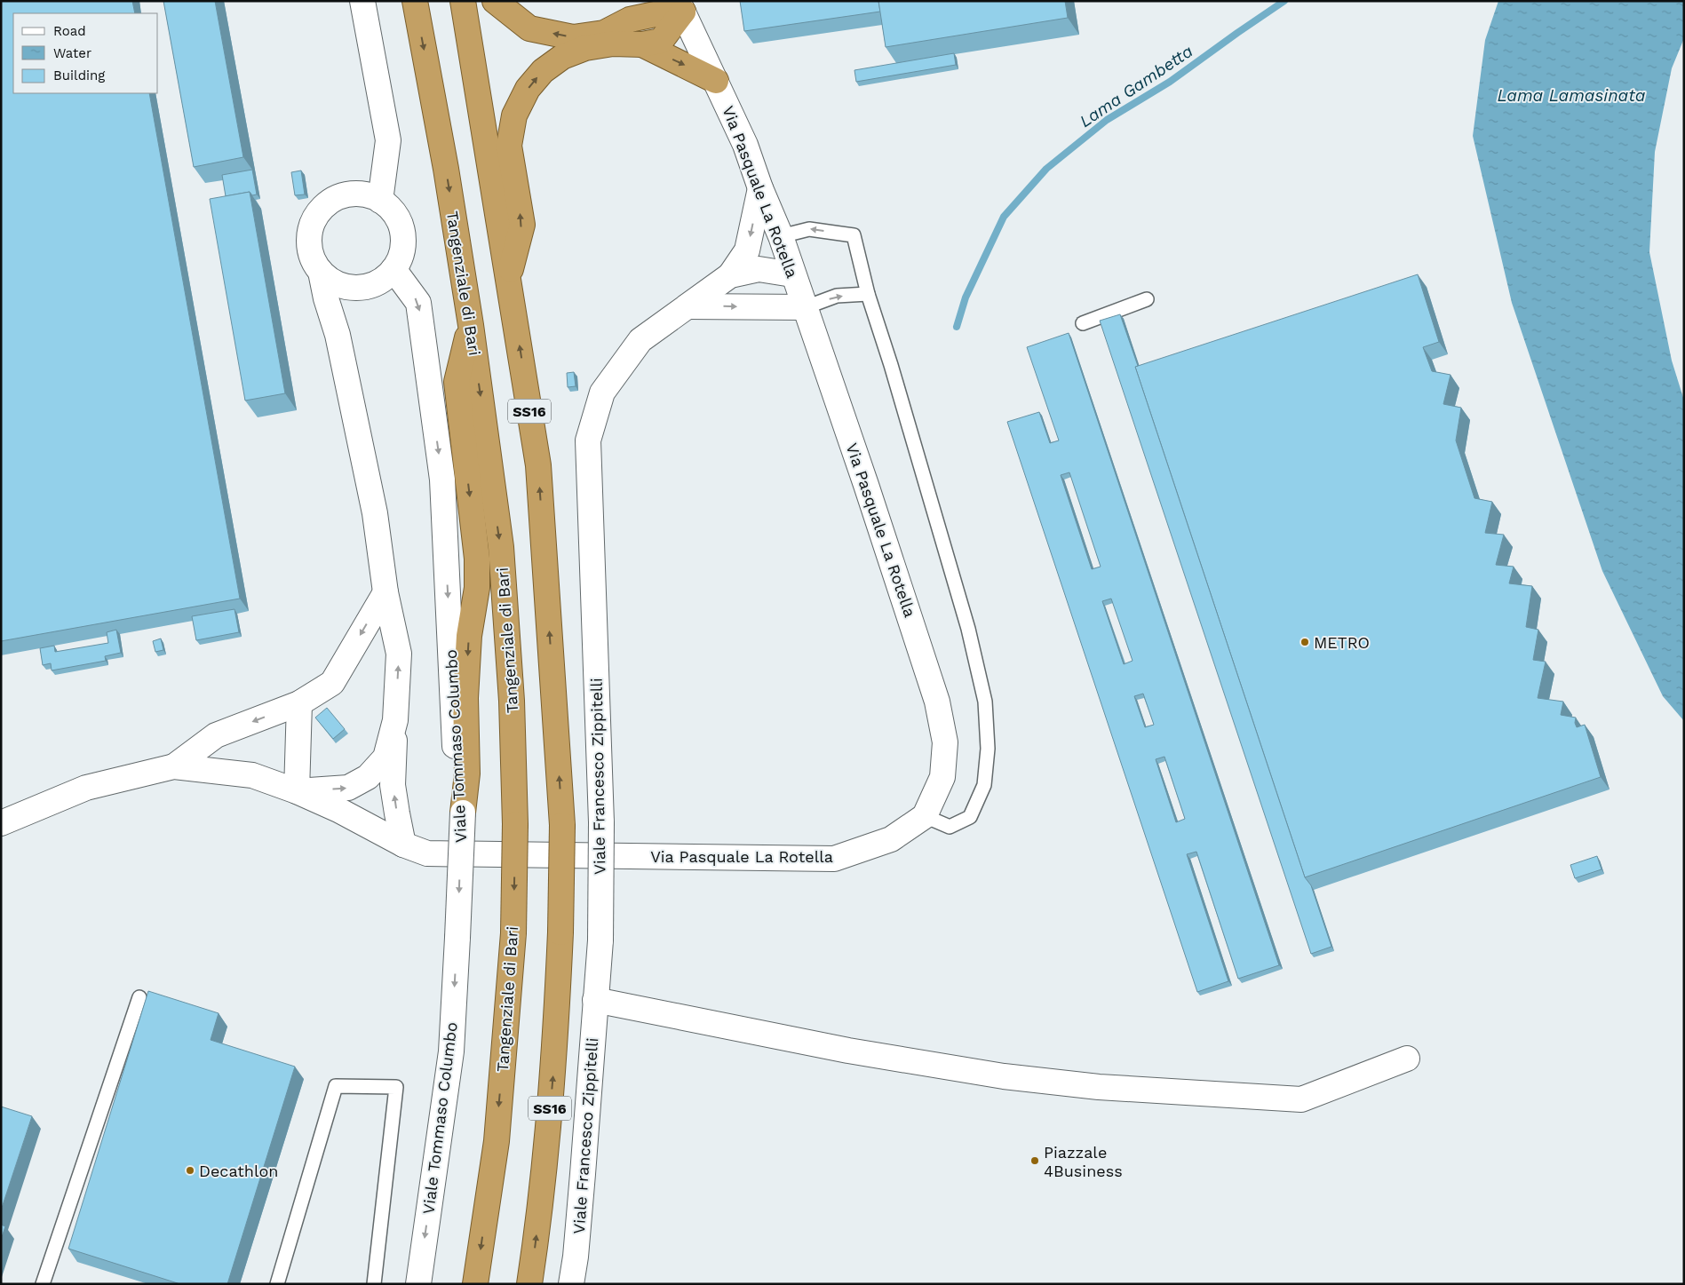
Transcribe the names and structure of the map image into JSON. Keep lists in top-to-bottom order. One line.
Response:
{"streets":{"highway":["Tangenziale di Bari","SS16"],"street":["Via Pasquale La Rotella","Viale Tommaso Columbo","Viale Francesco Zippitelli"]},"water":["Lama Gambetta","Lama Lamasinata"],"places":["METRO","Piazzale 4Business","Decathlon"],"legend":["Road","Water","Building"]}
